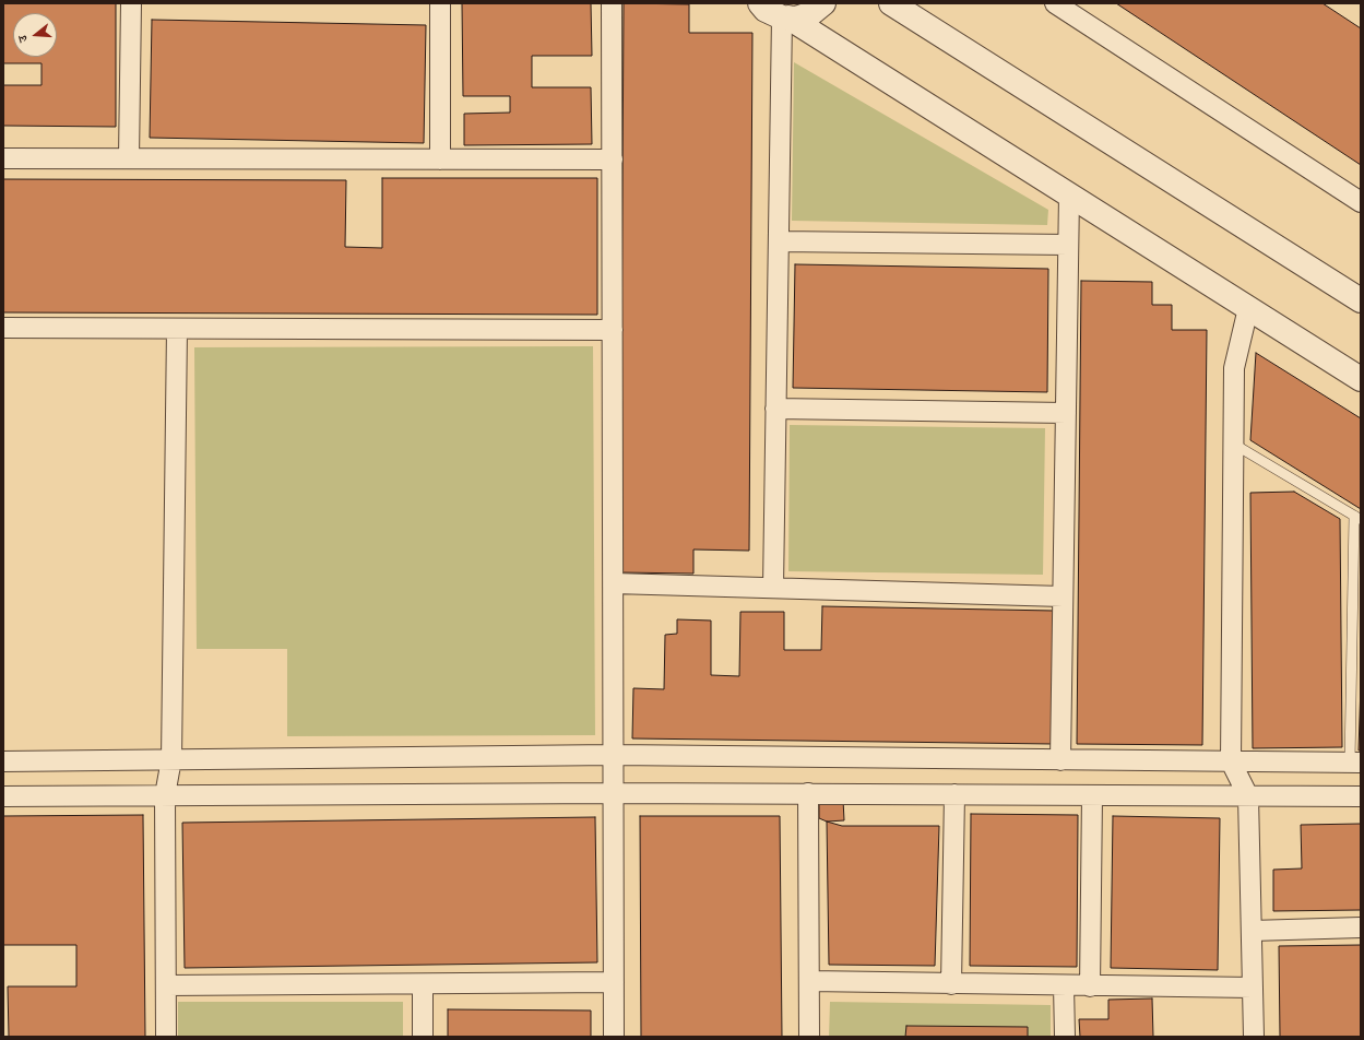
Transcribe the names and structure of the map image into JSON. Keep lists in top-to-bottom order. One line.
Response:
{"north":"left"}
